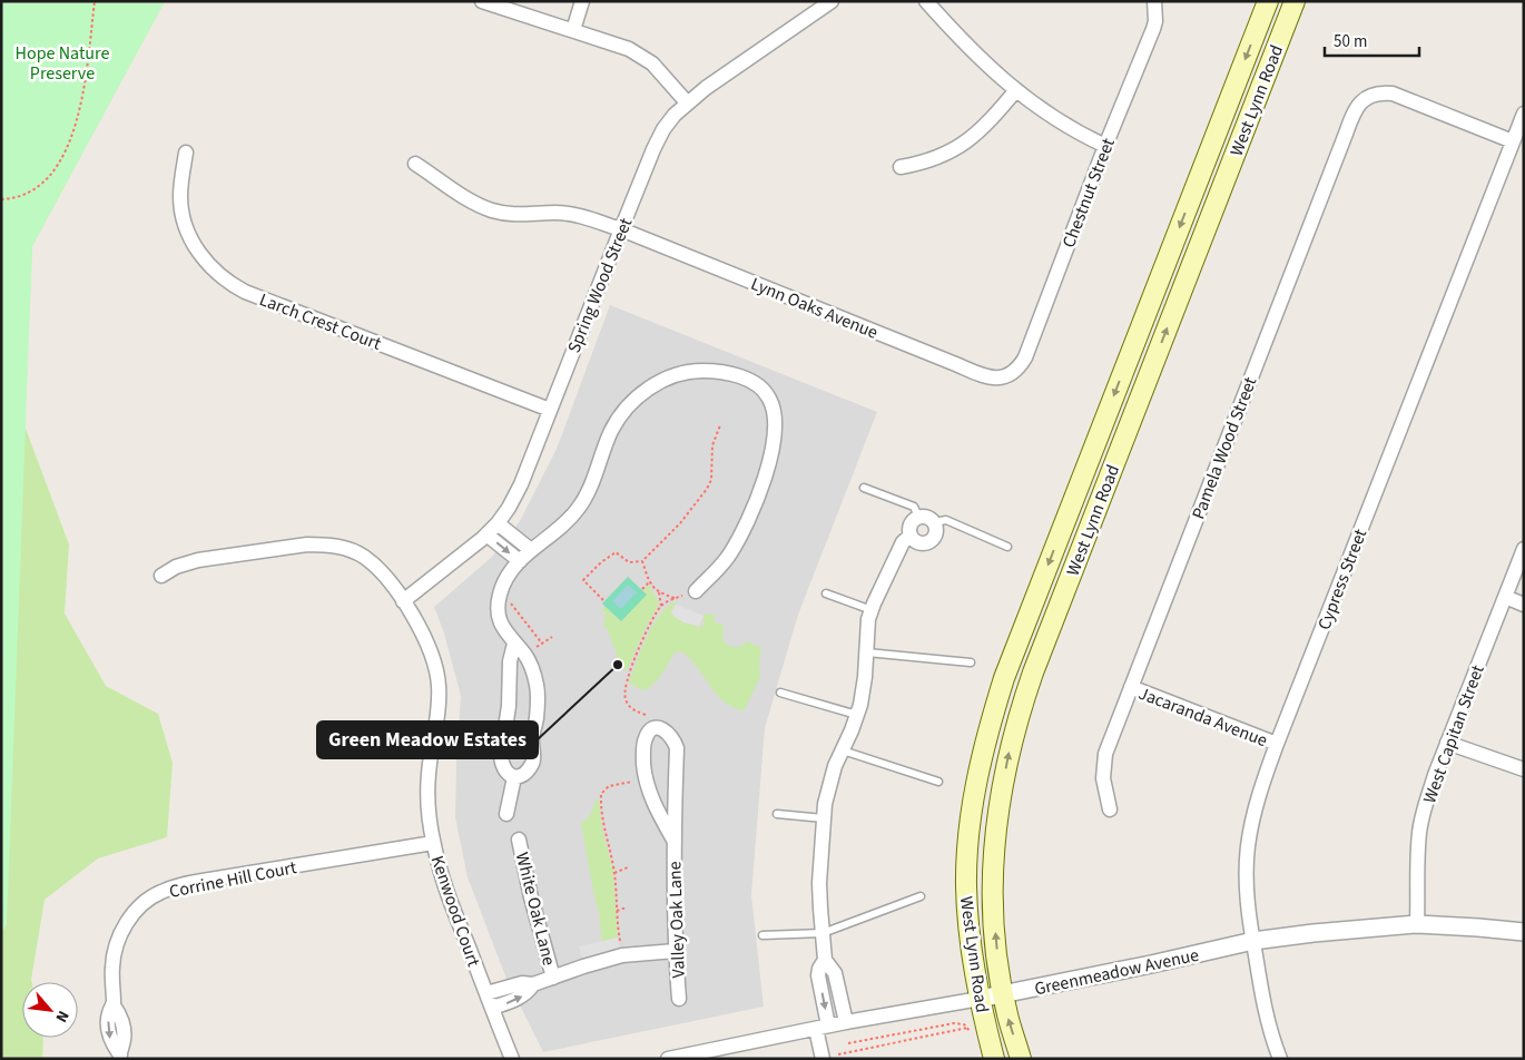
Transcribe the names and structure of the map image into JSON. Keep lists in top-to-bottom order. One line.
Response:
{"streets":{"main road":["West Lynn Road"],"street":["Chestnut Street","Spring Wood Street","Lynn Oaks Avenue","Larch Crest Court","Pamela Wood Street","Cypress Street","Jacaranda Avenue","West Capitan Street","Corrine Hill Court","White Oak Lane","Kenwood Court","Valley Oak Lane","Greenmeadow Avenue"]},"crossings":[["West Lynn Road","Greenmeadow Avenue"],["Chestnut Street","Lynn Oaks Avenue"],["Spring Wood Street","Lynn Oaks Avenue"],["Spring Wood Street","Larch Crest Court"],["Spring Wood Street","Kenwood Court"],["Pamela Wood Street","Cypress Street"],["Pamela Wood Street","Jacaranda Avenue"],["Cypress Street","Jacaranda Avenue"],["Cypress Street","Greenmeadow Avenue"],["West Capitan Street","Greenmeadow Avenue"],["Corrine Hill Court","Kenwood Court"]],"parks":["Hope Nature Preserve"],"places":["Green Meadow Estates"],"scale_bar":"50 m","north":"bottom right"}
